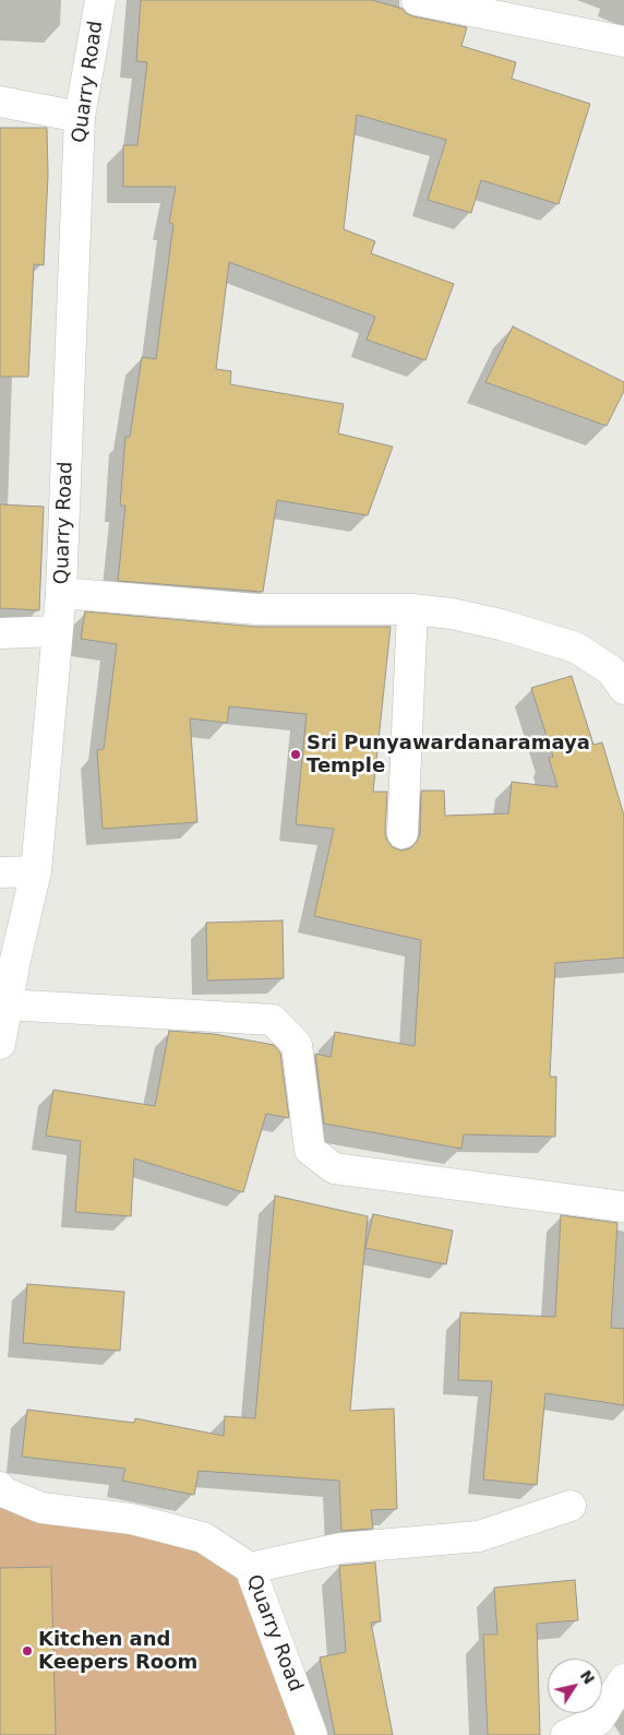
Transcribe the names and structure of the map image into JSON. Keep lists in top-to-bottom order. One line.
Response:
{"streets":{"street":["Quarry Road"]},"places":["Sri Punyawardanaramaya Temple","Kitchen and Keepers Room"],"north":"top right"}
